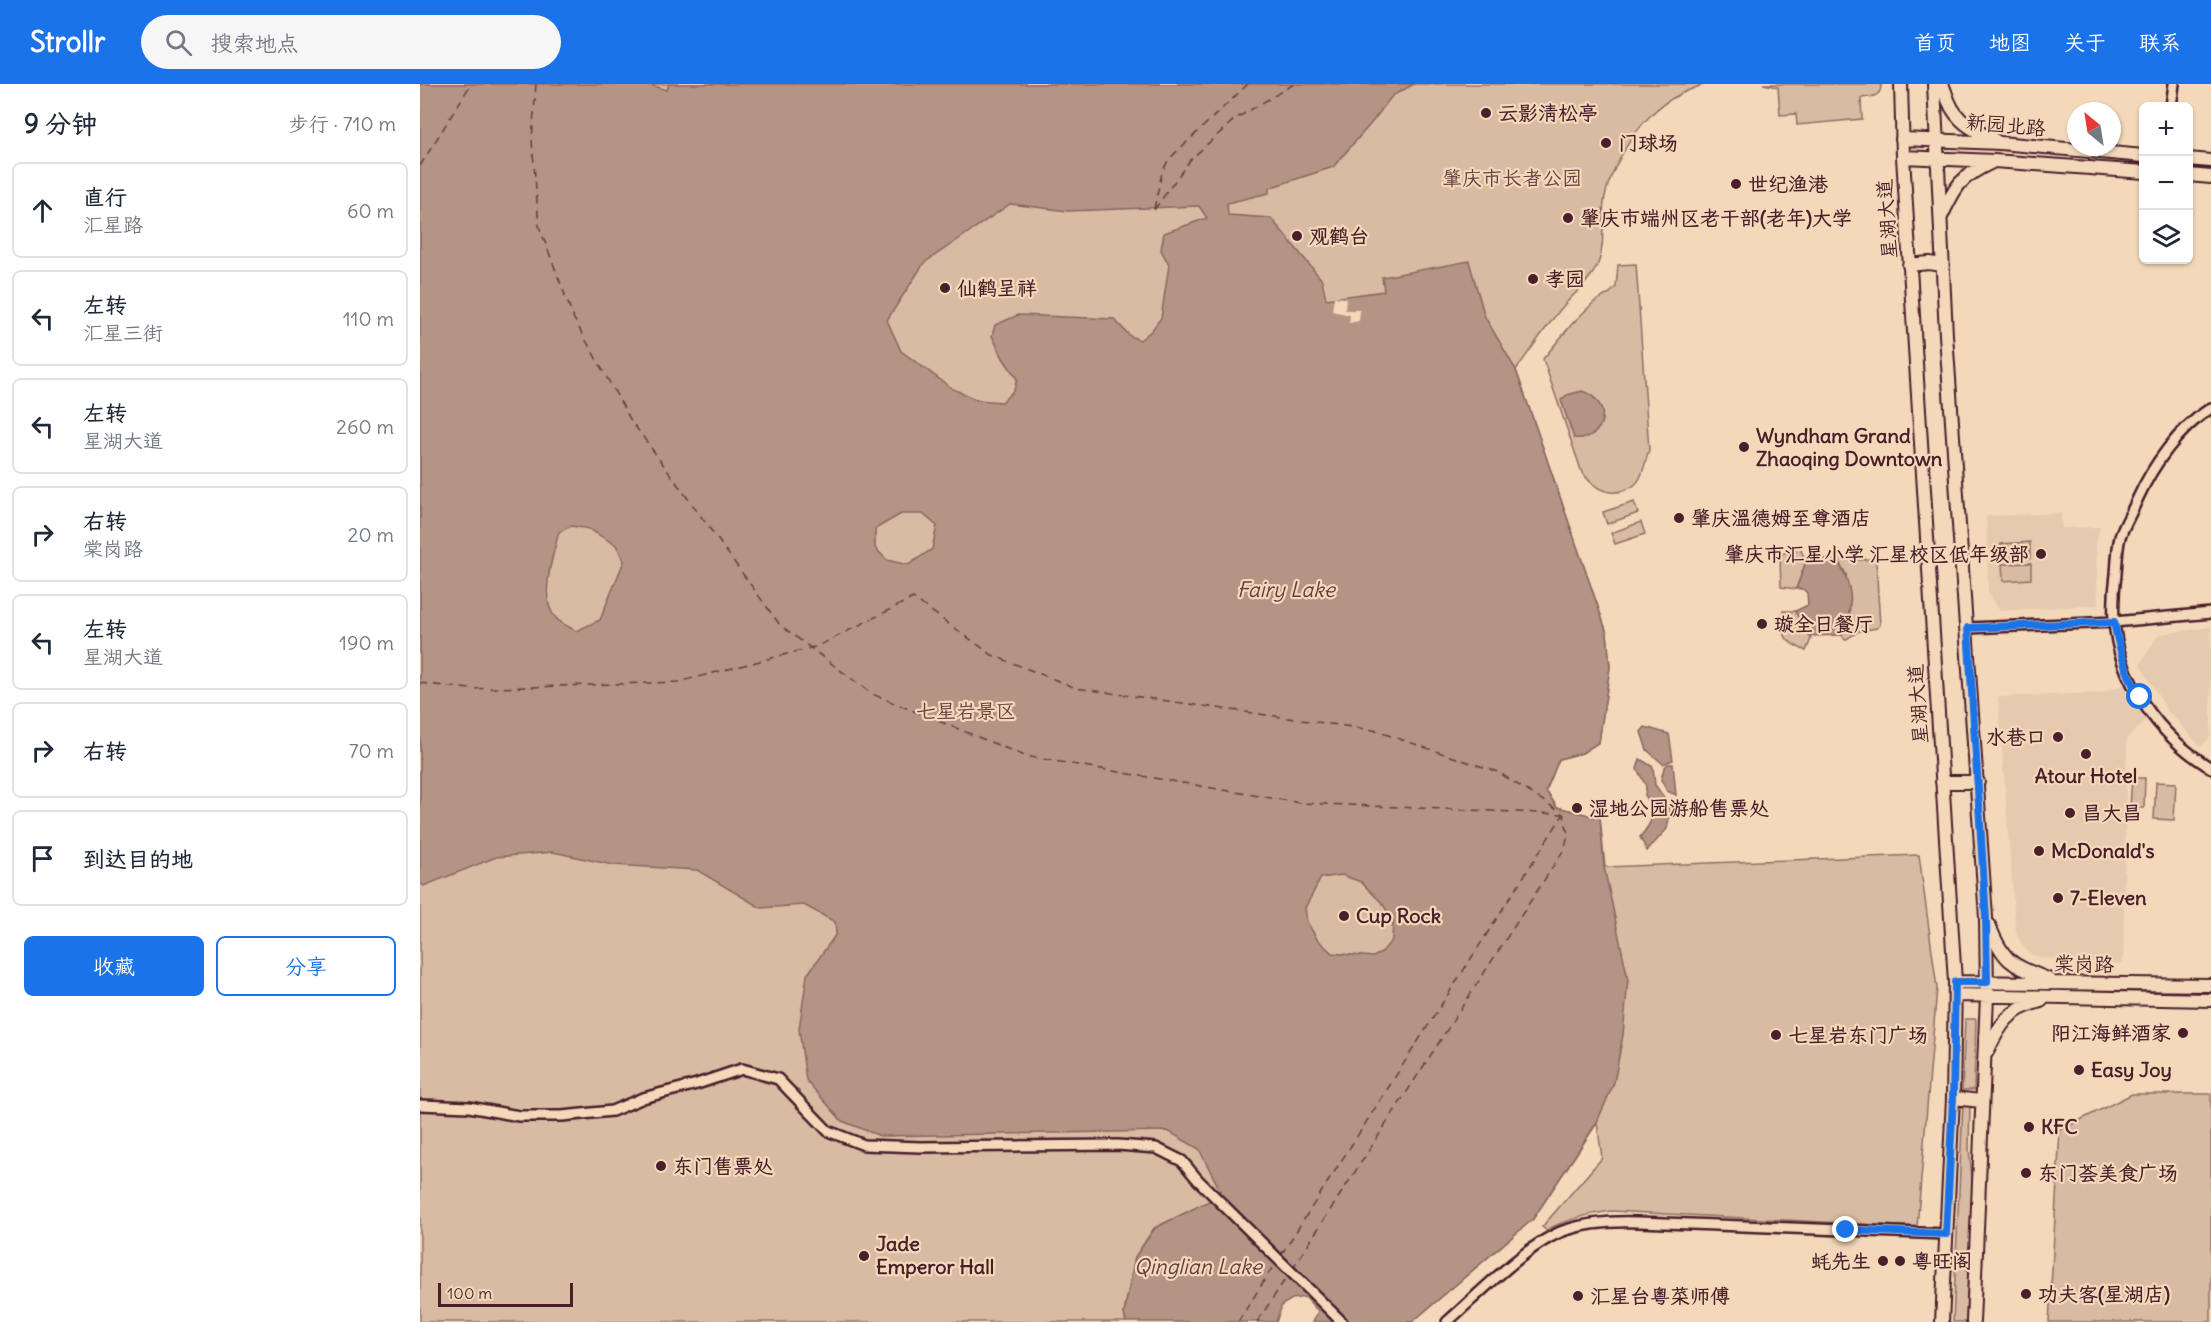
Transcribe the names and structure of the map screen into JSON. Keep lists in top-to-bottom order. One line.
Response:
{"streets":{"main road":["新园北路","星湖大道","棠岗路"]},"crossings":[["新园北路","星湖大道"],["星湖大道","棠岗路"]],"water":["Fairy Lake","Qinglian Lake"],"parks":["肇庆市长者公园","七星岩景区"],"places":["云影清松亭","门球场","世纪渔港","肇庆市端州区老干部(老年)大学","观鹤台","孝园","仙鹤呈祥","Wyndham Grand Zhaoqing Downtown","肇庆温德姆至尊酒店","肇庆市汇星小学 汇星校区低年级部","璇全日餐厅","水巷口","Atour Hotel","湿地公园游船售票处","昌大昌","McDonald's","7-Eleven","Cup Rock","阳江海鲜酒家","七星岩东门广场","Easy Joy","KFC","东门售票处","东门荟美食广场","Jade Emperor Hall","蚝先生","粤旺阁","功夫客(星湖店)","汇星台粤菜师傅"],"scale_bar":"100 m","north":"top left","page":{"header":"Strollr","search":"搜索地点","nav":["首页","地图","关于","联系"],"heading":["9 分钟","步行 · 710 m"],"map_buttons":["+","−"],"list":[["直行","汇星路","60 m"],["左转","汇星三街","110 m"],["左转","星湖大道","260 m"],["右转","棠岗路","20 m"],["左转","星湖大道","190 m"],["右转","70 m"],"到达目的地"],"buttons":["收藏","分享"],"scale":"100 m"}}
